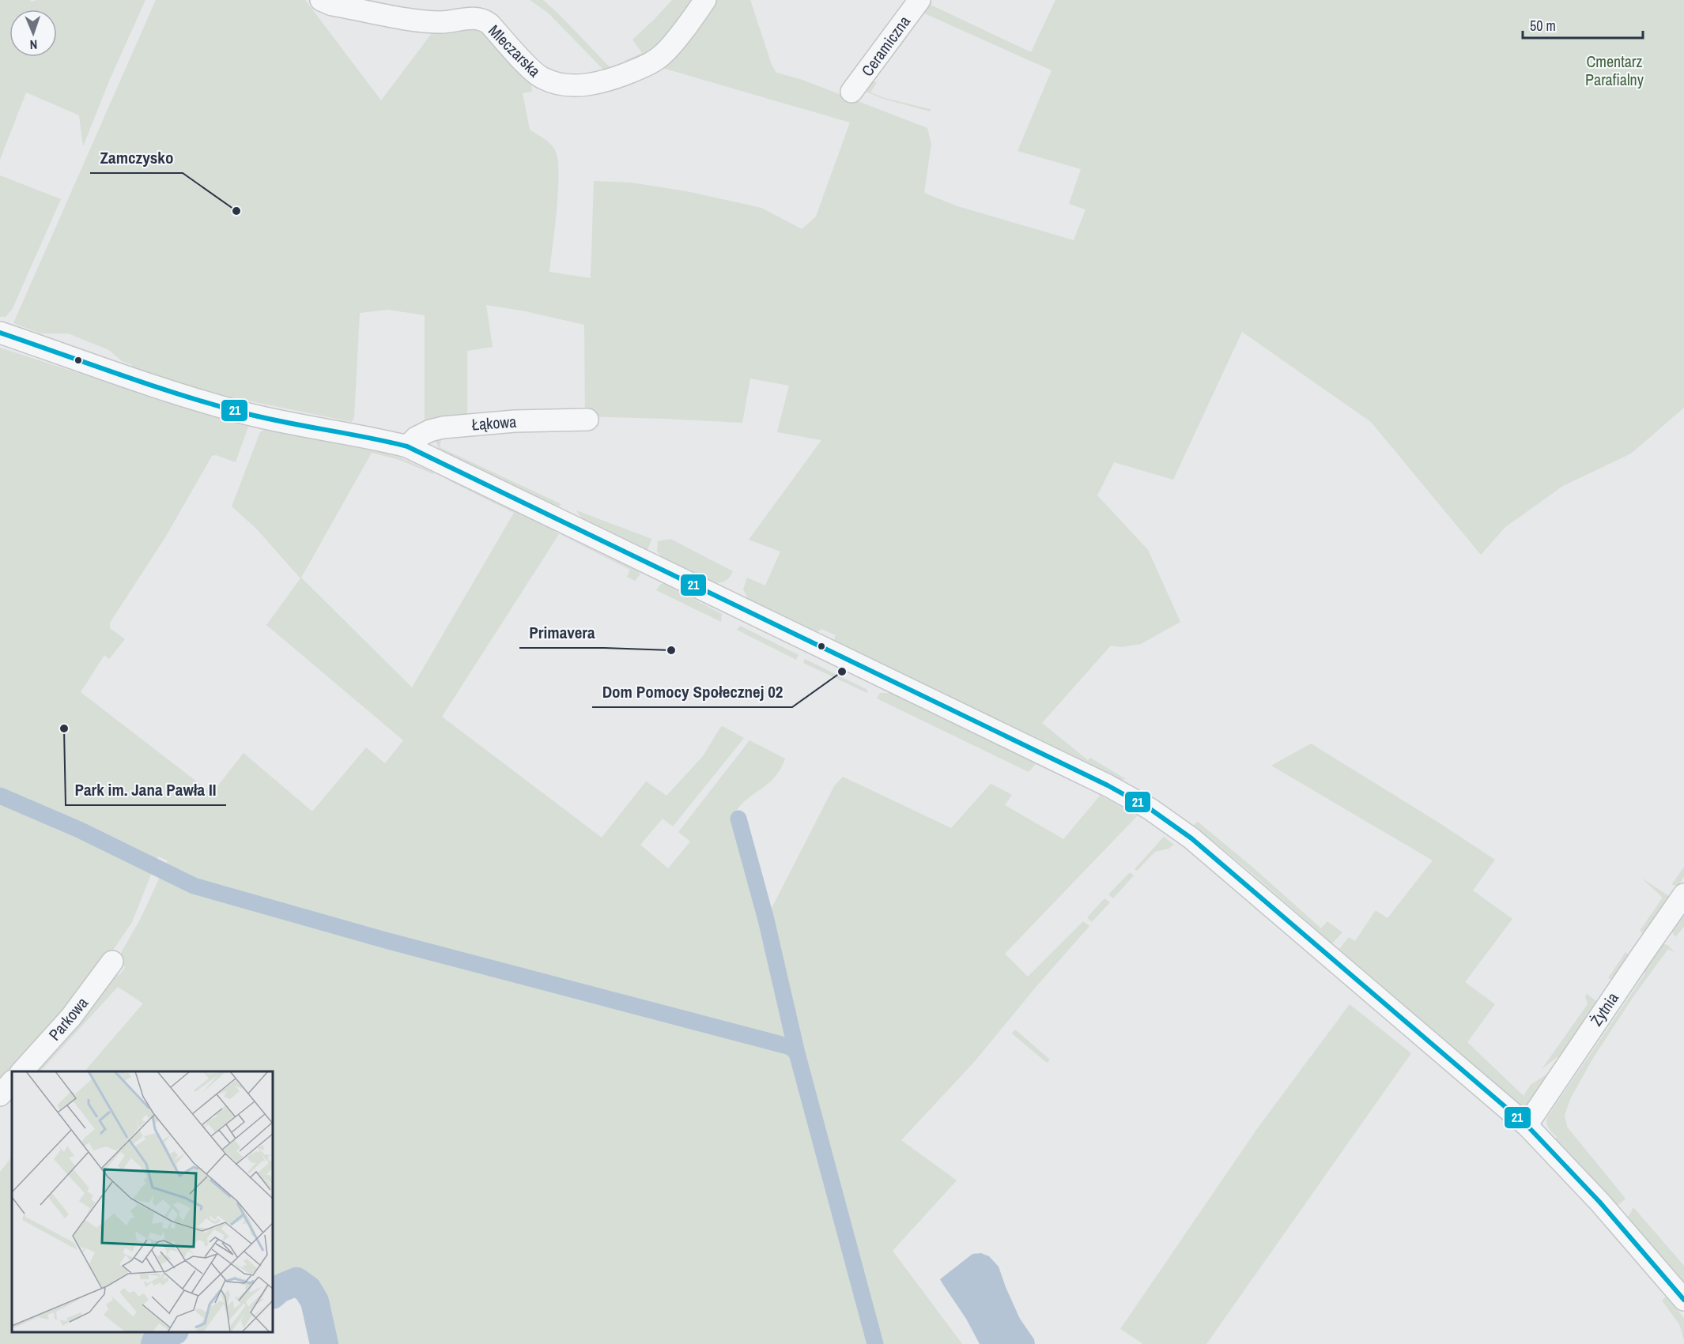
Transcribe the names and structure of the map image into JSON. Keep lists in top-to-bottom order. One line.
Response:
{"streets":{"street":["Ceramiczna","Mleczarska","Łąkowa","Żytnia","Parkowa"]},"parks":["Cmentarz Parafialny"],"places":["Zamczysko","Primavera","Dom Pomocy Społecznej 02","Park im. Jana Pawła II"],"lines":["transit line 21"],"scale_bar":"50 m","north":"bottom"}
